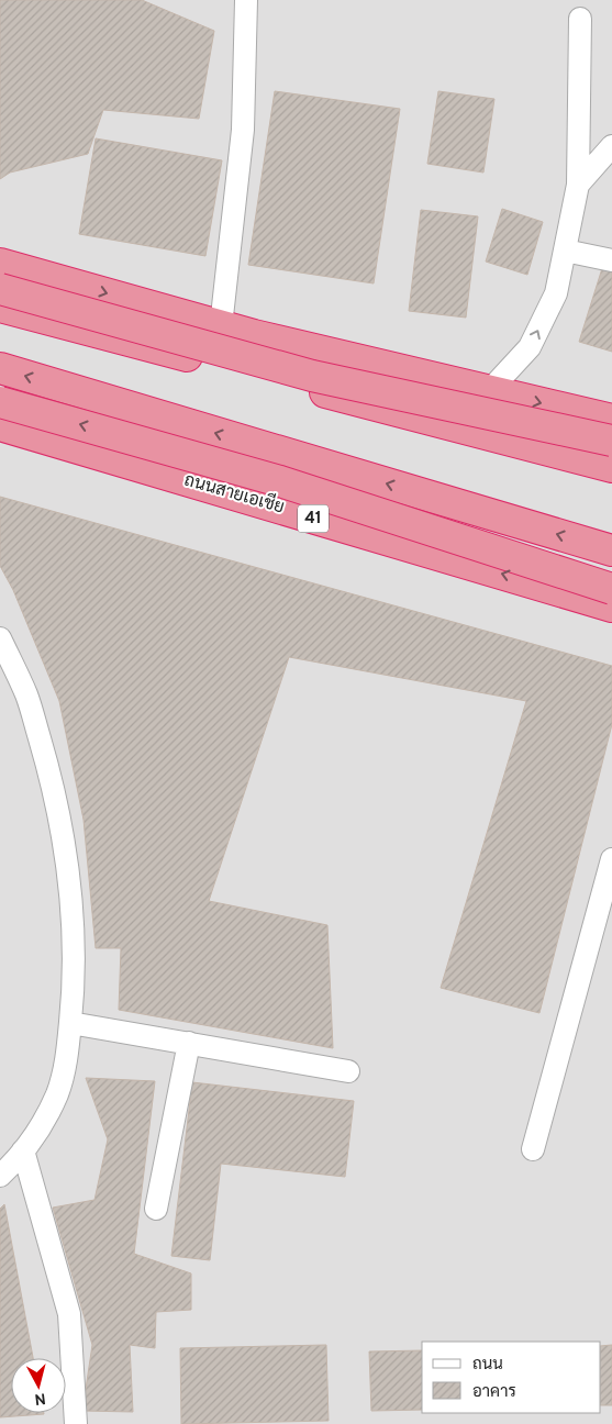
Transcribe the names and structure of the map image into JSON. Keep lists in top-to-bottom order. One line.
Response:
{"streets":{"highway":["ถนนสายเอเชีย","41"]},"legend":["ถนน","อาคาร"],"north":"bottom"}
